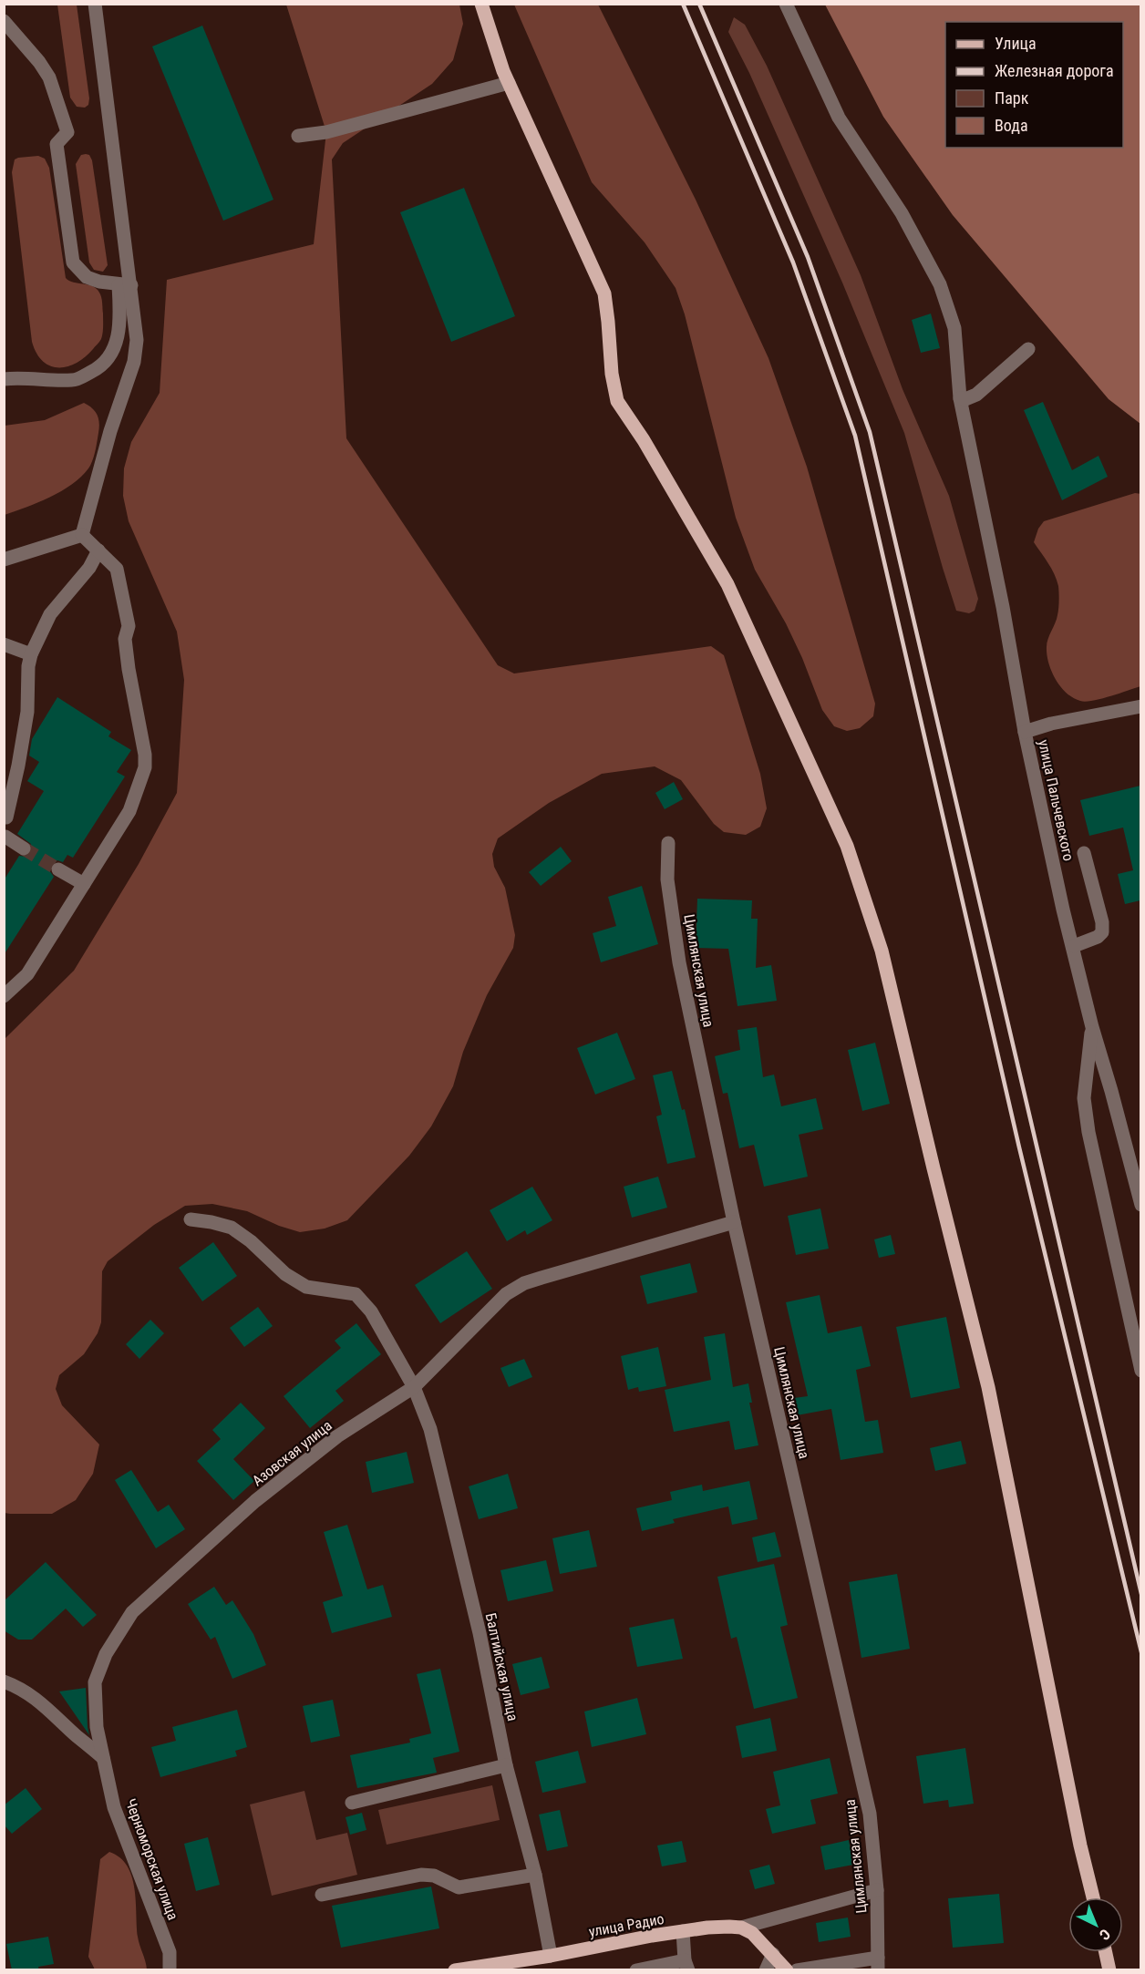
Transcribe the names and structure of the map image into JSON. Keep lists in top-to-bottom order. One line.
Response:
{"streets":{"main road":["улица Радио"],"street":["улица Пальчевского","Цимлянская улица","Азовская улица","Балтийская улица","Черноморская улица"]},"crossings":[["Цимлянская улица","Азовская улица"],["Азовская улица","Балтийская улица"],["Азовская улица","Черноморская улица"],["Балтийская улица","улица Радио"]],"legend":["Улица","Железная дорога","Парк","Вода"],"north":"bottom right"}
